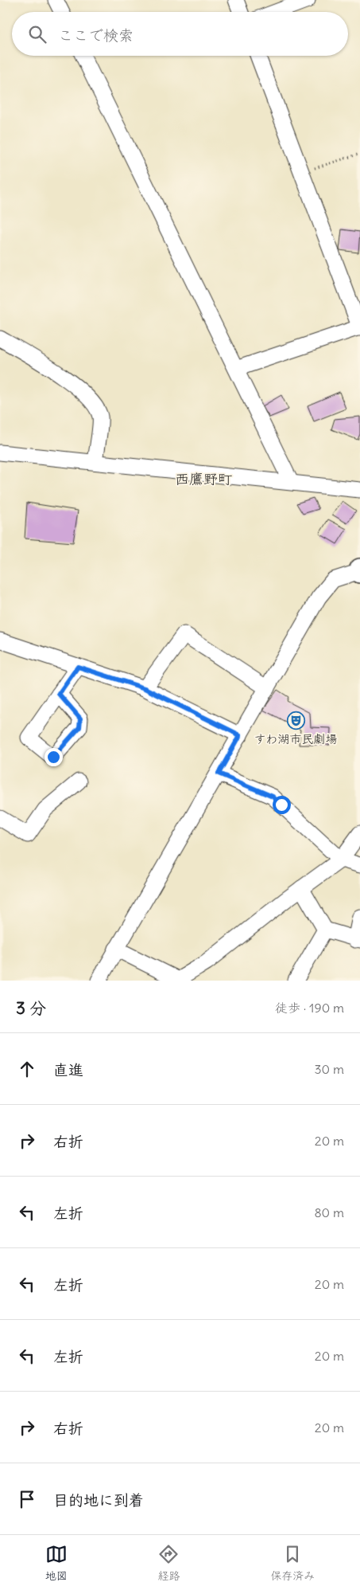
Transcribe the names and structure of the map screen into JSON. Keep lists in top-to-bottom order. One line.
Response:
{"districts":["西鷹野町"],"places":{"theatre":["すわ湖市民劇場"]},"page":{"search":"ここで検索","heading":["3 分","徒歩 · 190 m"],"list":[["直進","30 m"],["右折","20 m"],["左折","80 m"],["左折","20 m"],["左折","20 m"],["右折","20 m"],"目的地に到着"],"nav":["地図","経路","保存済み"]}}
